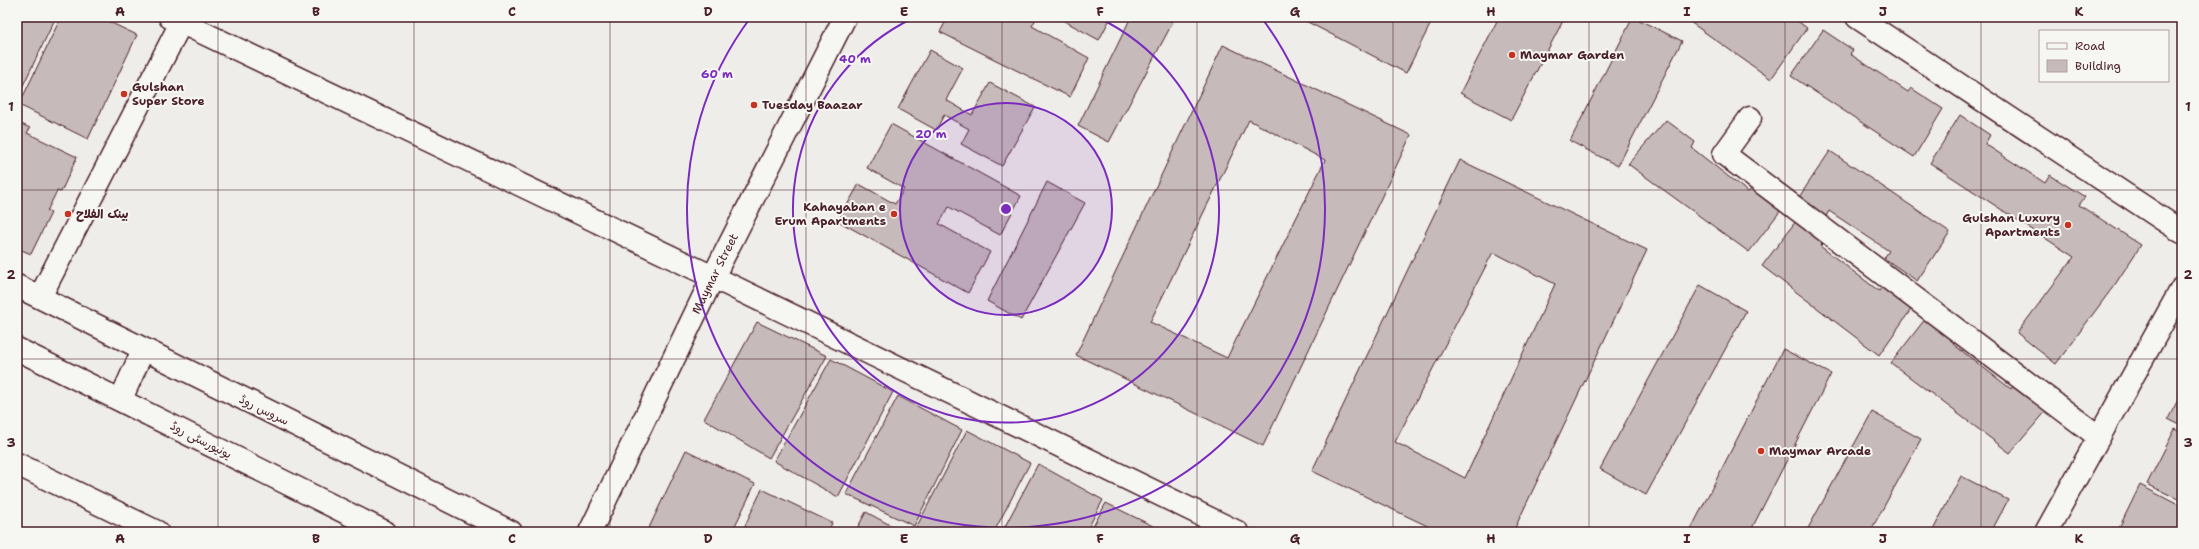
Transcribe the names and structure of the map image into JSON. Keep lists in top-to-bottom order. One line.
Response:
{"streets":{"street":["Maymar Street","سروس روڈ","یونیورسٹی روڈ"]},"places":["Maymar Garden","Gulshan Super Store","Tuesday Baazar","بینک الفلاح","Kahayaban e Erum Apartments","Gulshan Luxury Apartments","Maymar Arcade"],"legend":["Road","Building"],"grid":{"columns":["A","B","C","D","E","F","G","H","I","J","K"],"rows":["1","2","3"]},"rings":["40 m","60 m","20 m"]}
